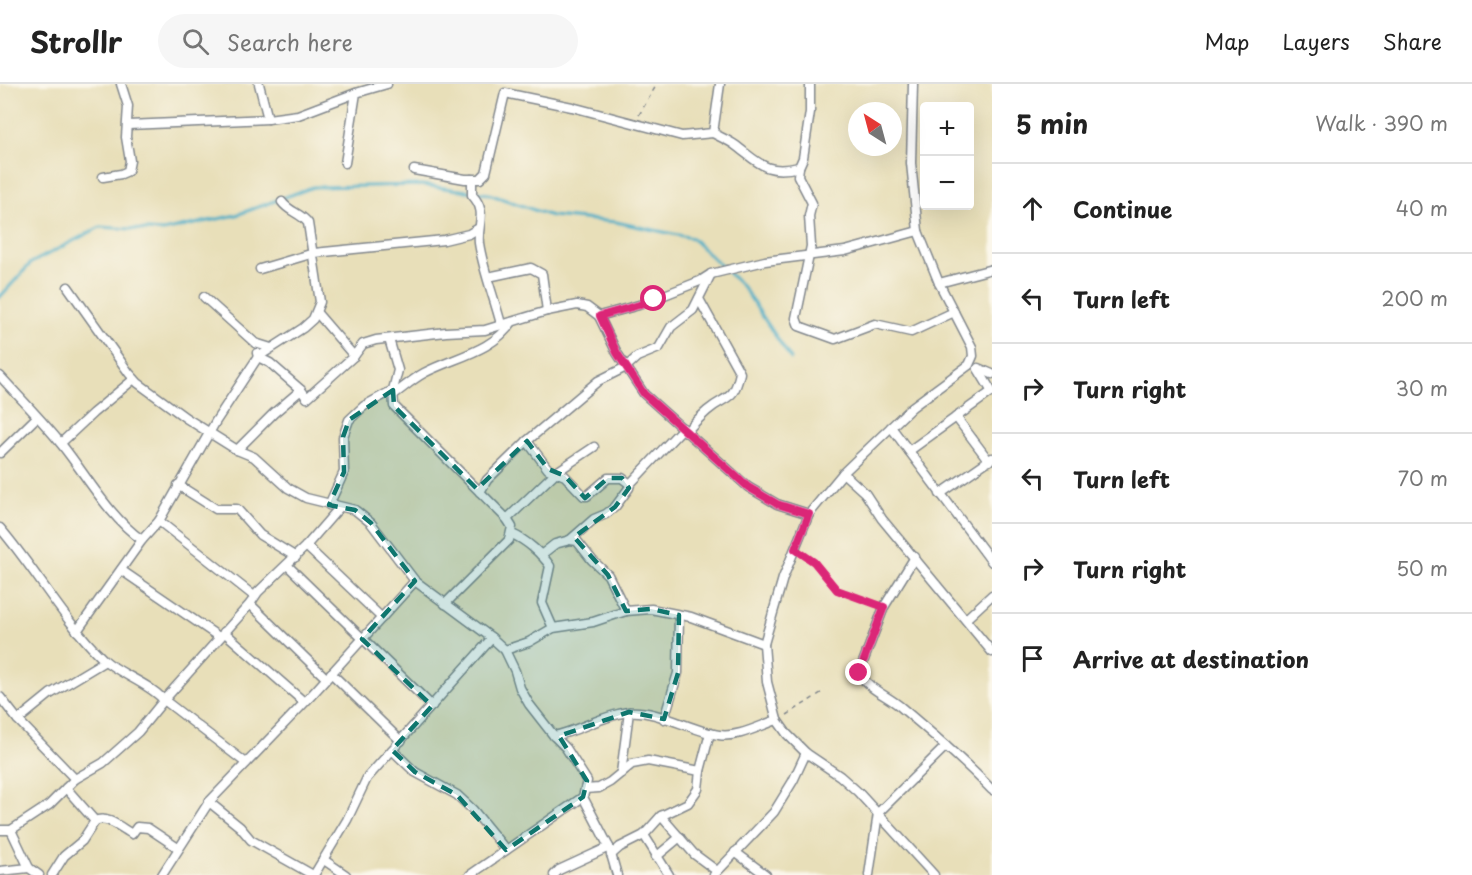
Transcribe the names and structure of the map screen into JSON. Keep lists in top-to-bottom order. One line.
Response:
{"north":"top left","page":{"header":"Strollr","search":"Search here","nav":["Map","Layers","Share"],"heading":["5 min","Walk · 390 m"],"map_buttons":["+","−"],"list":[["Continue","40 m"],["Turn left","200 m"],["Turn right","30 m"],["Turn left","70 m"],["Turn right","50 m"],"Arrive at destination"]}}
